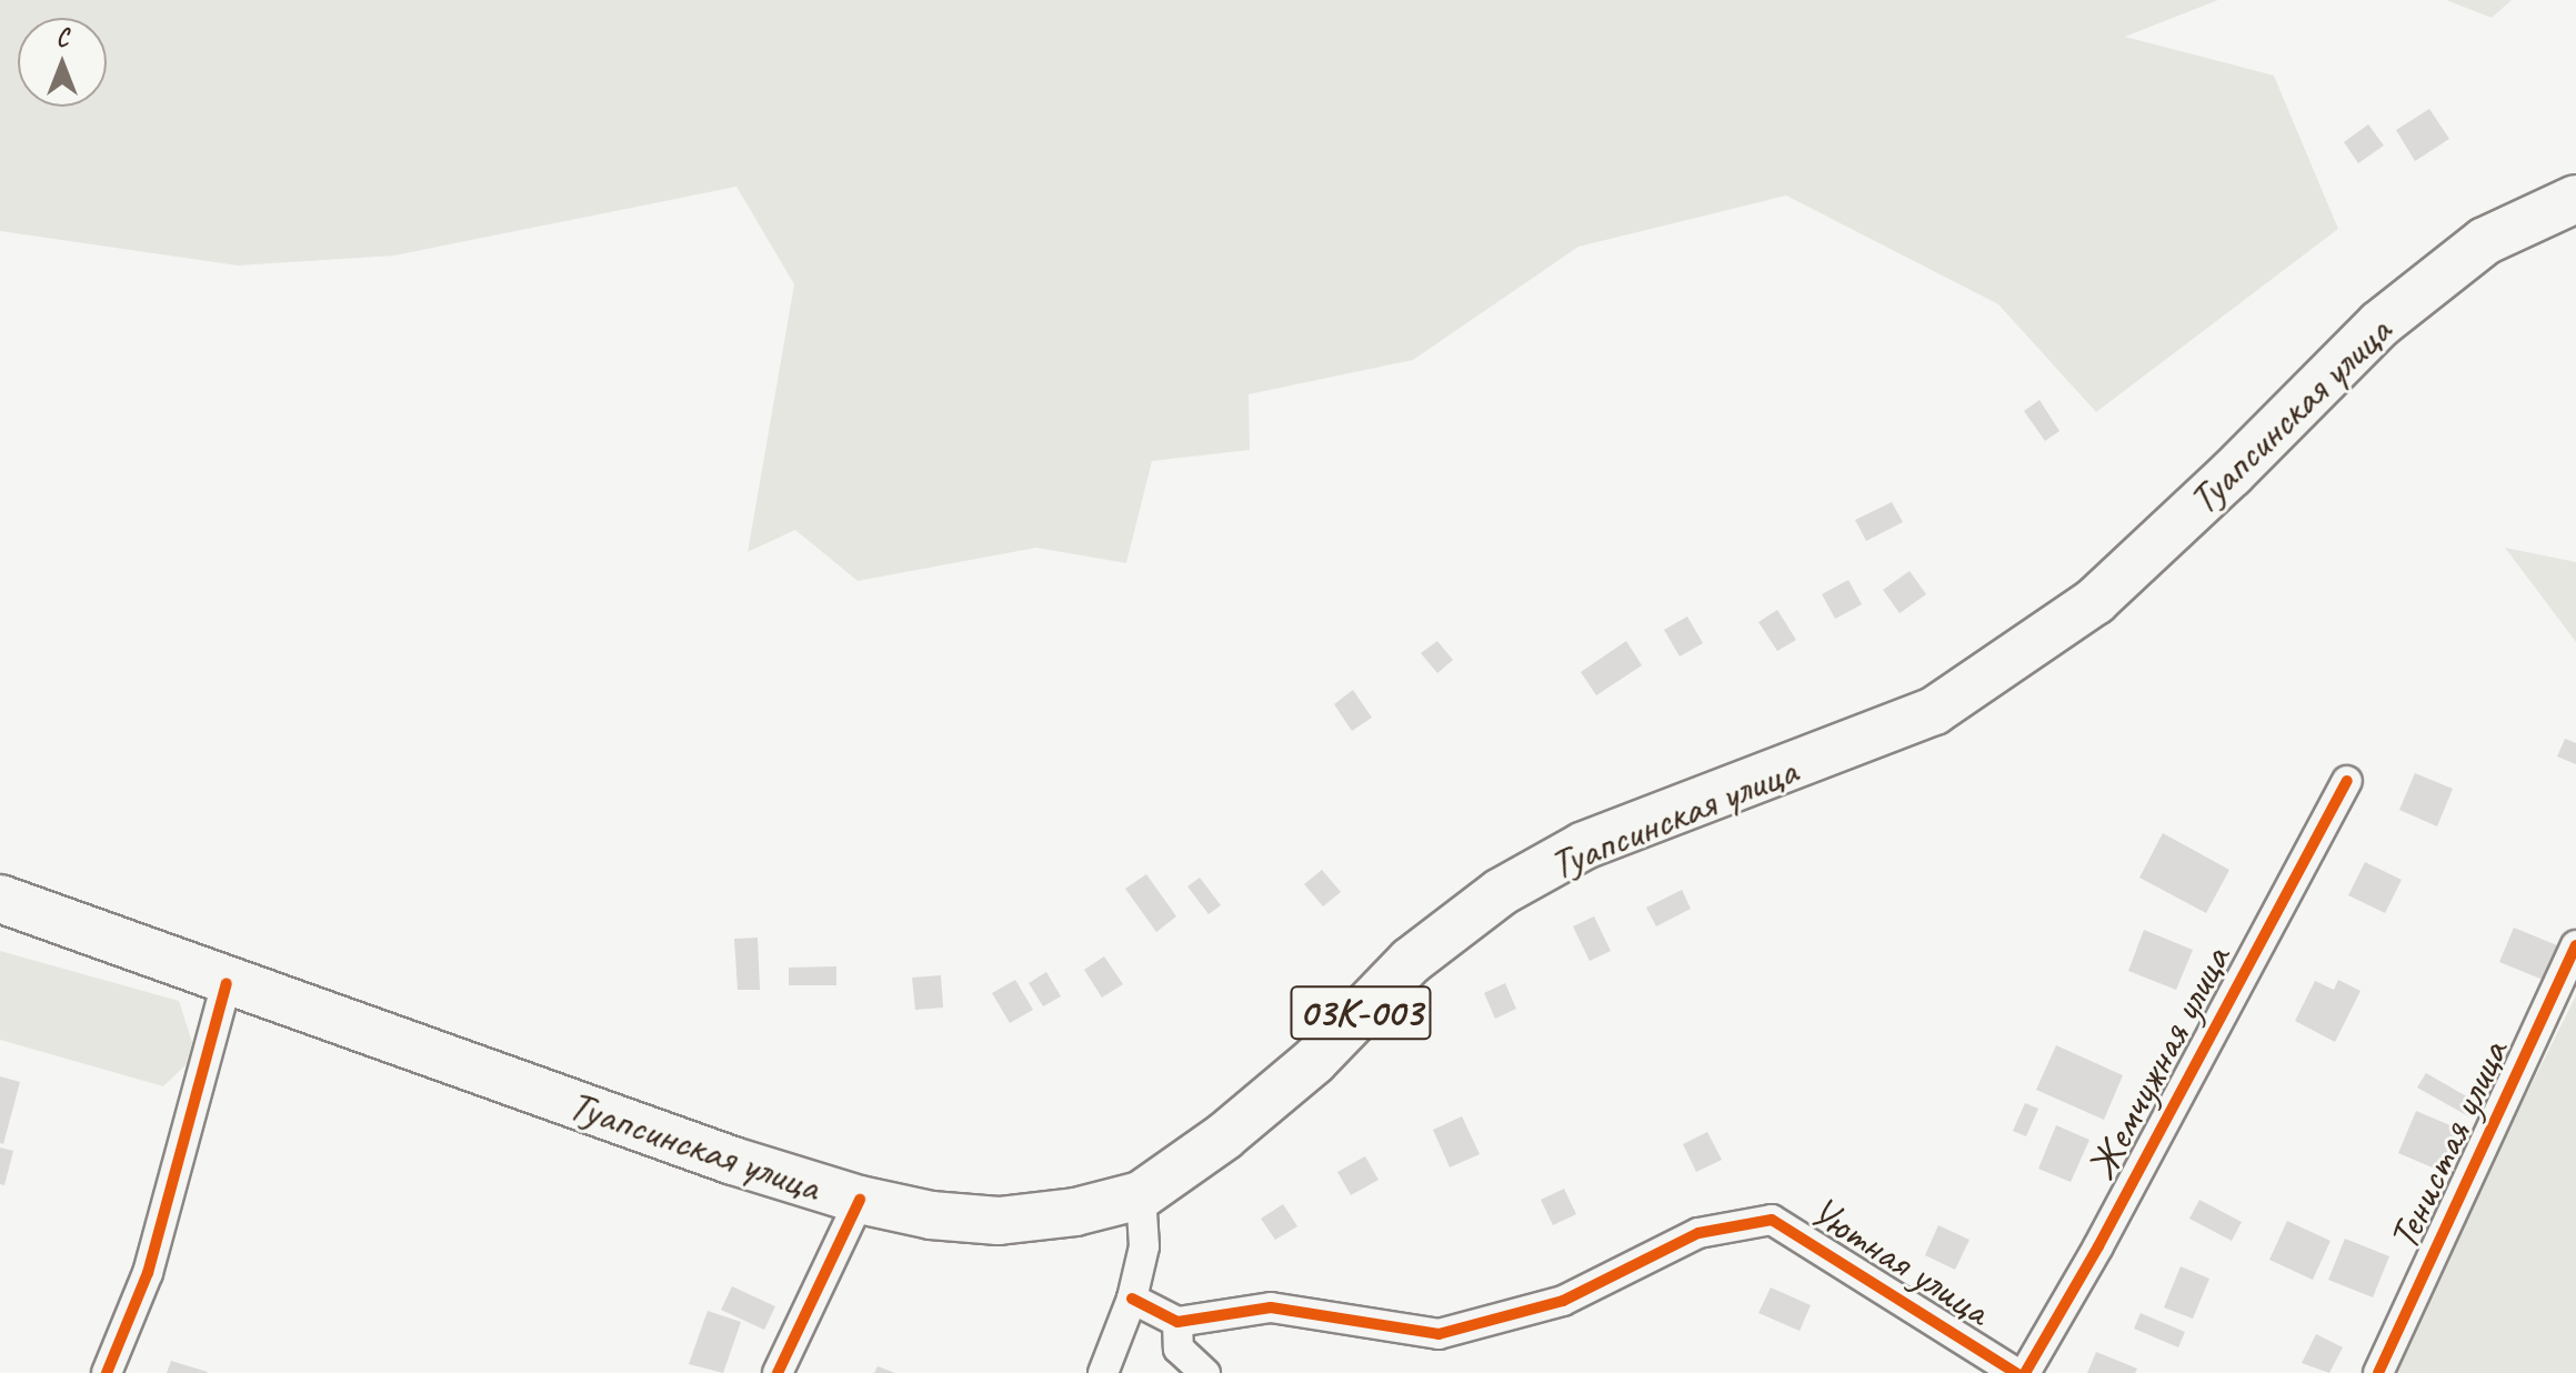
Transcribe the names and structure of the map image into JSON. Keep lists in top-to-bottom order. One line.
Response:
{"streets":{"main road":["Туапсинская улица","03К-003"],"street":["Жемчужная улица","Тенистая улица","Уютная улица"]},"north":"top"}
